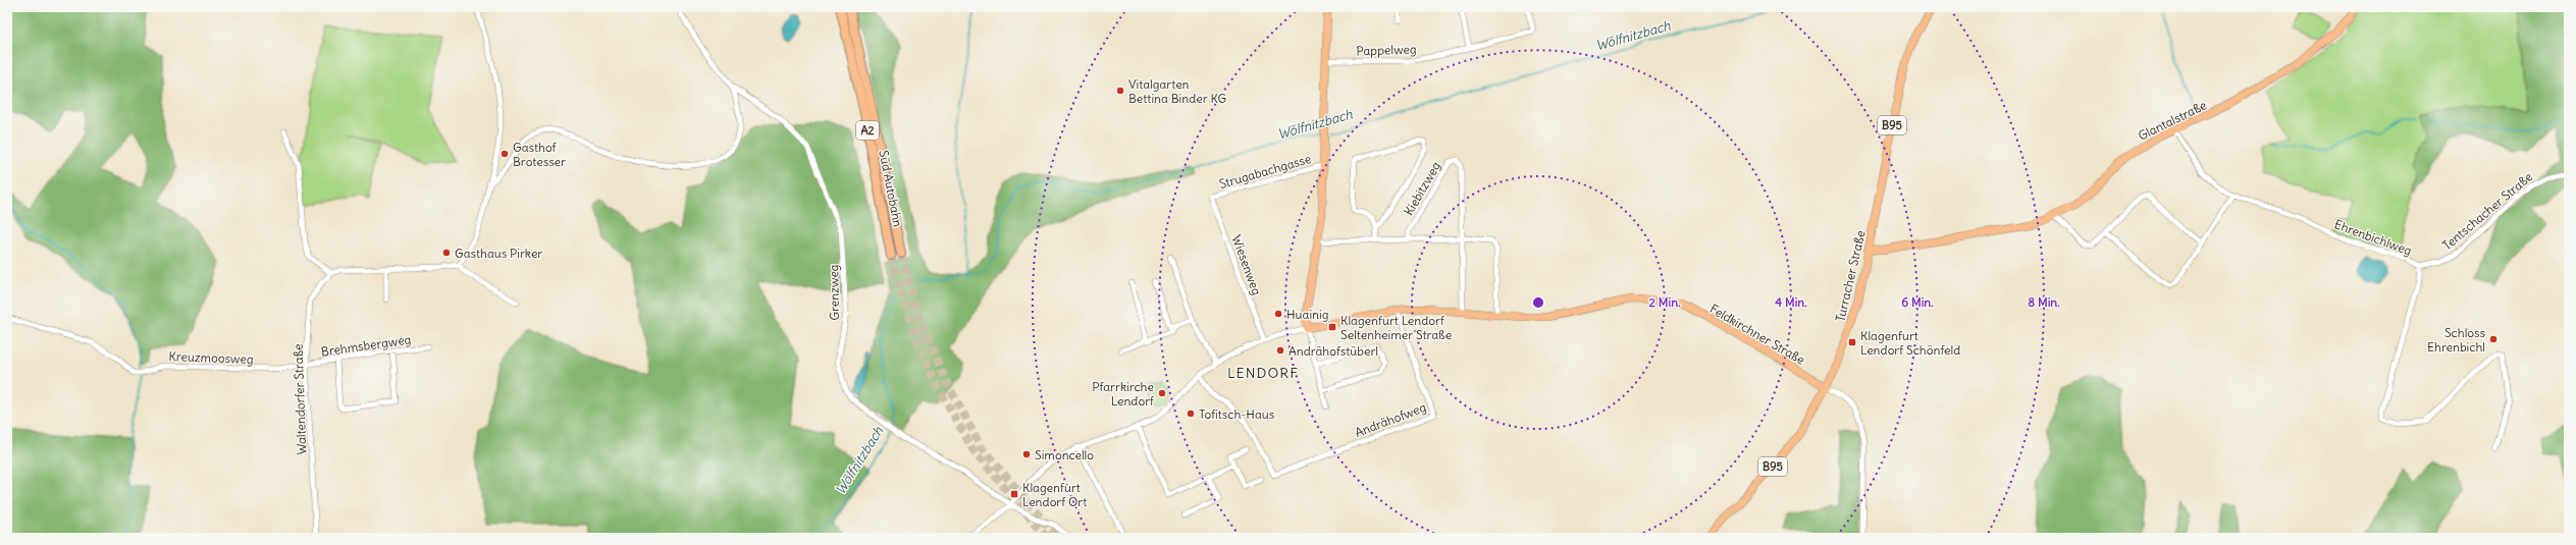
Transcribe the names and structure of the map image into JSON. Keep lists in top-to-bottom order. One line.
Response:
{"streets":{"highway":["A2","Süd Autobahn"],"main road":["Glantalstraße","B95","Turracher Straße","Feldkirchner Straße"],"street":["Pappelweg","Strugabachgasse","Kiebitzweg","Tentschacher Straße","Ehrenbichlweg","Wiesenweg","Grenzweg","Brehmsbergweg","Kreuzmoosweg","Waltendorfer Straße","Andrähofweg"]},"crossings":[["Glantalstraße","Ehrenbichlweg"],["Glantalstraße","Turracher Straße"],["Strugabachgasse","Wiesenweg"],["Tentschacher Straße","Ehrenbichlweg"],["Wiesenweg","Feldkirchner Straße"],["Turracher Straße","Feldkirchner Straße"],["Grenzweg","Feldkirchner Straße"],["Feldkirchner Straße","Andrähofweg"],["Brehmsbergweg","Kreuzmoosweg"],["Brehmsbergweg","Waltendorfer Straße"],["Kreuzmoosweg","Waltendorfer Straße"]],"districts":["LENDORF"],"water":["Wölfnitzbach"],"places":{"other":["Vitalgarten Bettina Binder KG","Gasthof Brotesser","Gasthaus Pirker","Huainig","Schloss Ehrenbichl","Andrähofstüberl","Pfarrkirche Lendorf","Tofitsch-Haus","Simoncello"],"transit":["Klagenfurt Lendorf Seltenheimer Straße","Klagenfurt Lendorf Schönfeld","Klagenfurt Lendorf Ort"]},"rings":["2 Min.","4 Min.","6 Min.","8 Min."]}
